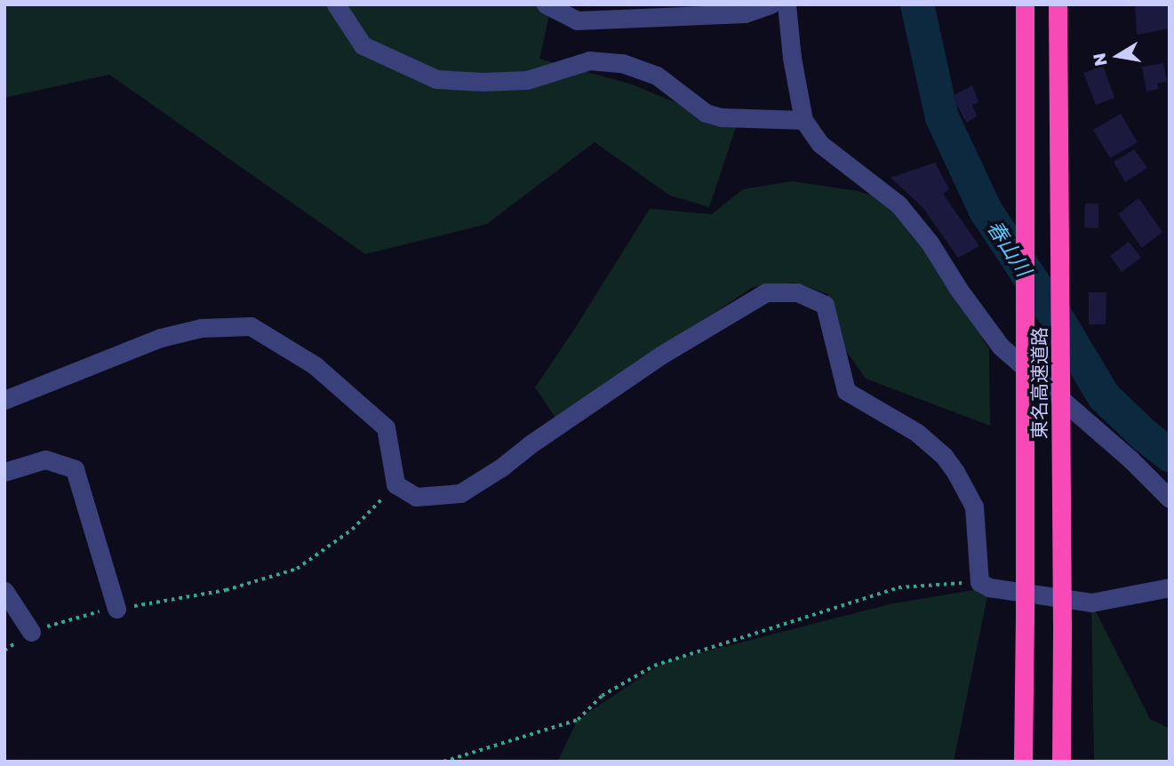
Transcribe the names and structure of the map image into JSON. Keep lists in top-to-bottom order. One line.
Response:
{"streets":{"highway":["東名高速道路"]},"water":["春山川"],"north":"left"}
